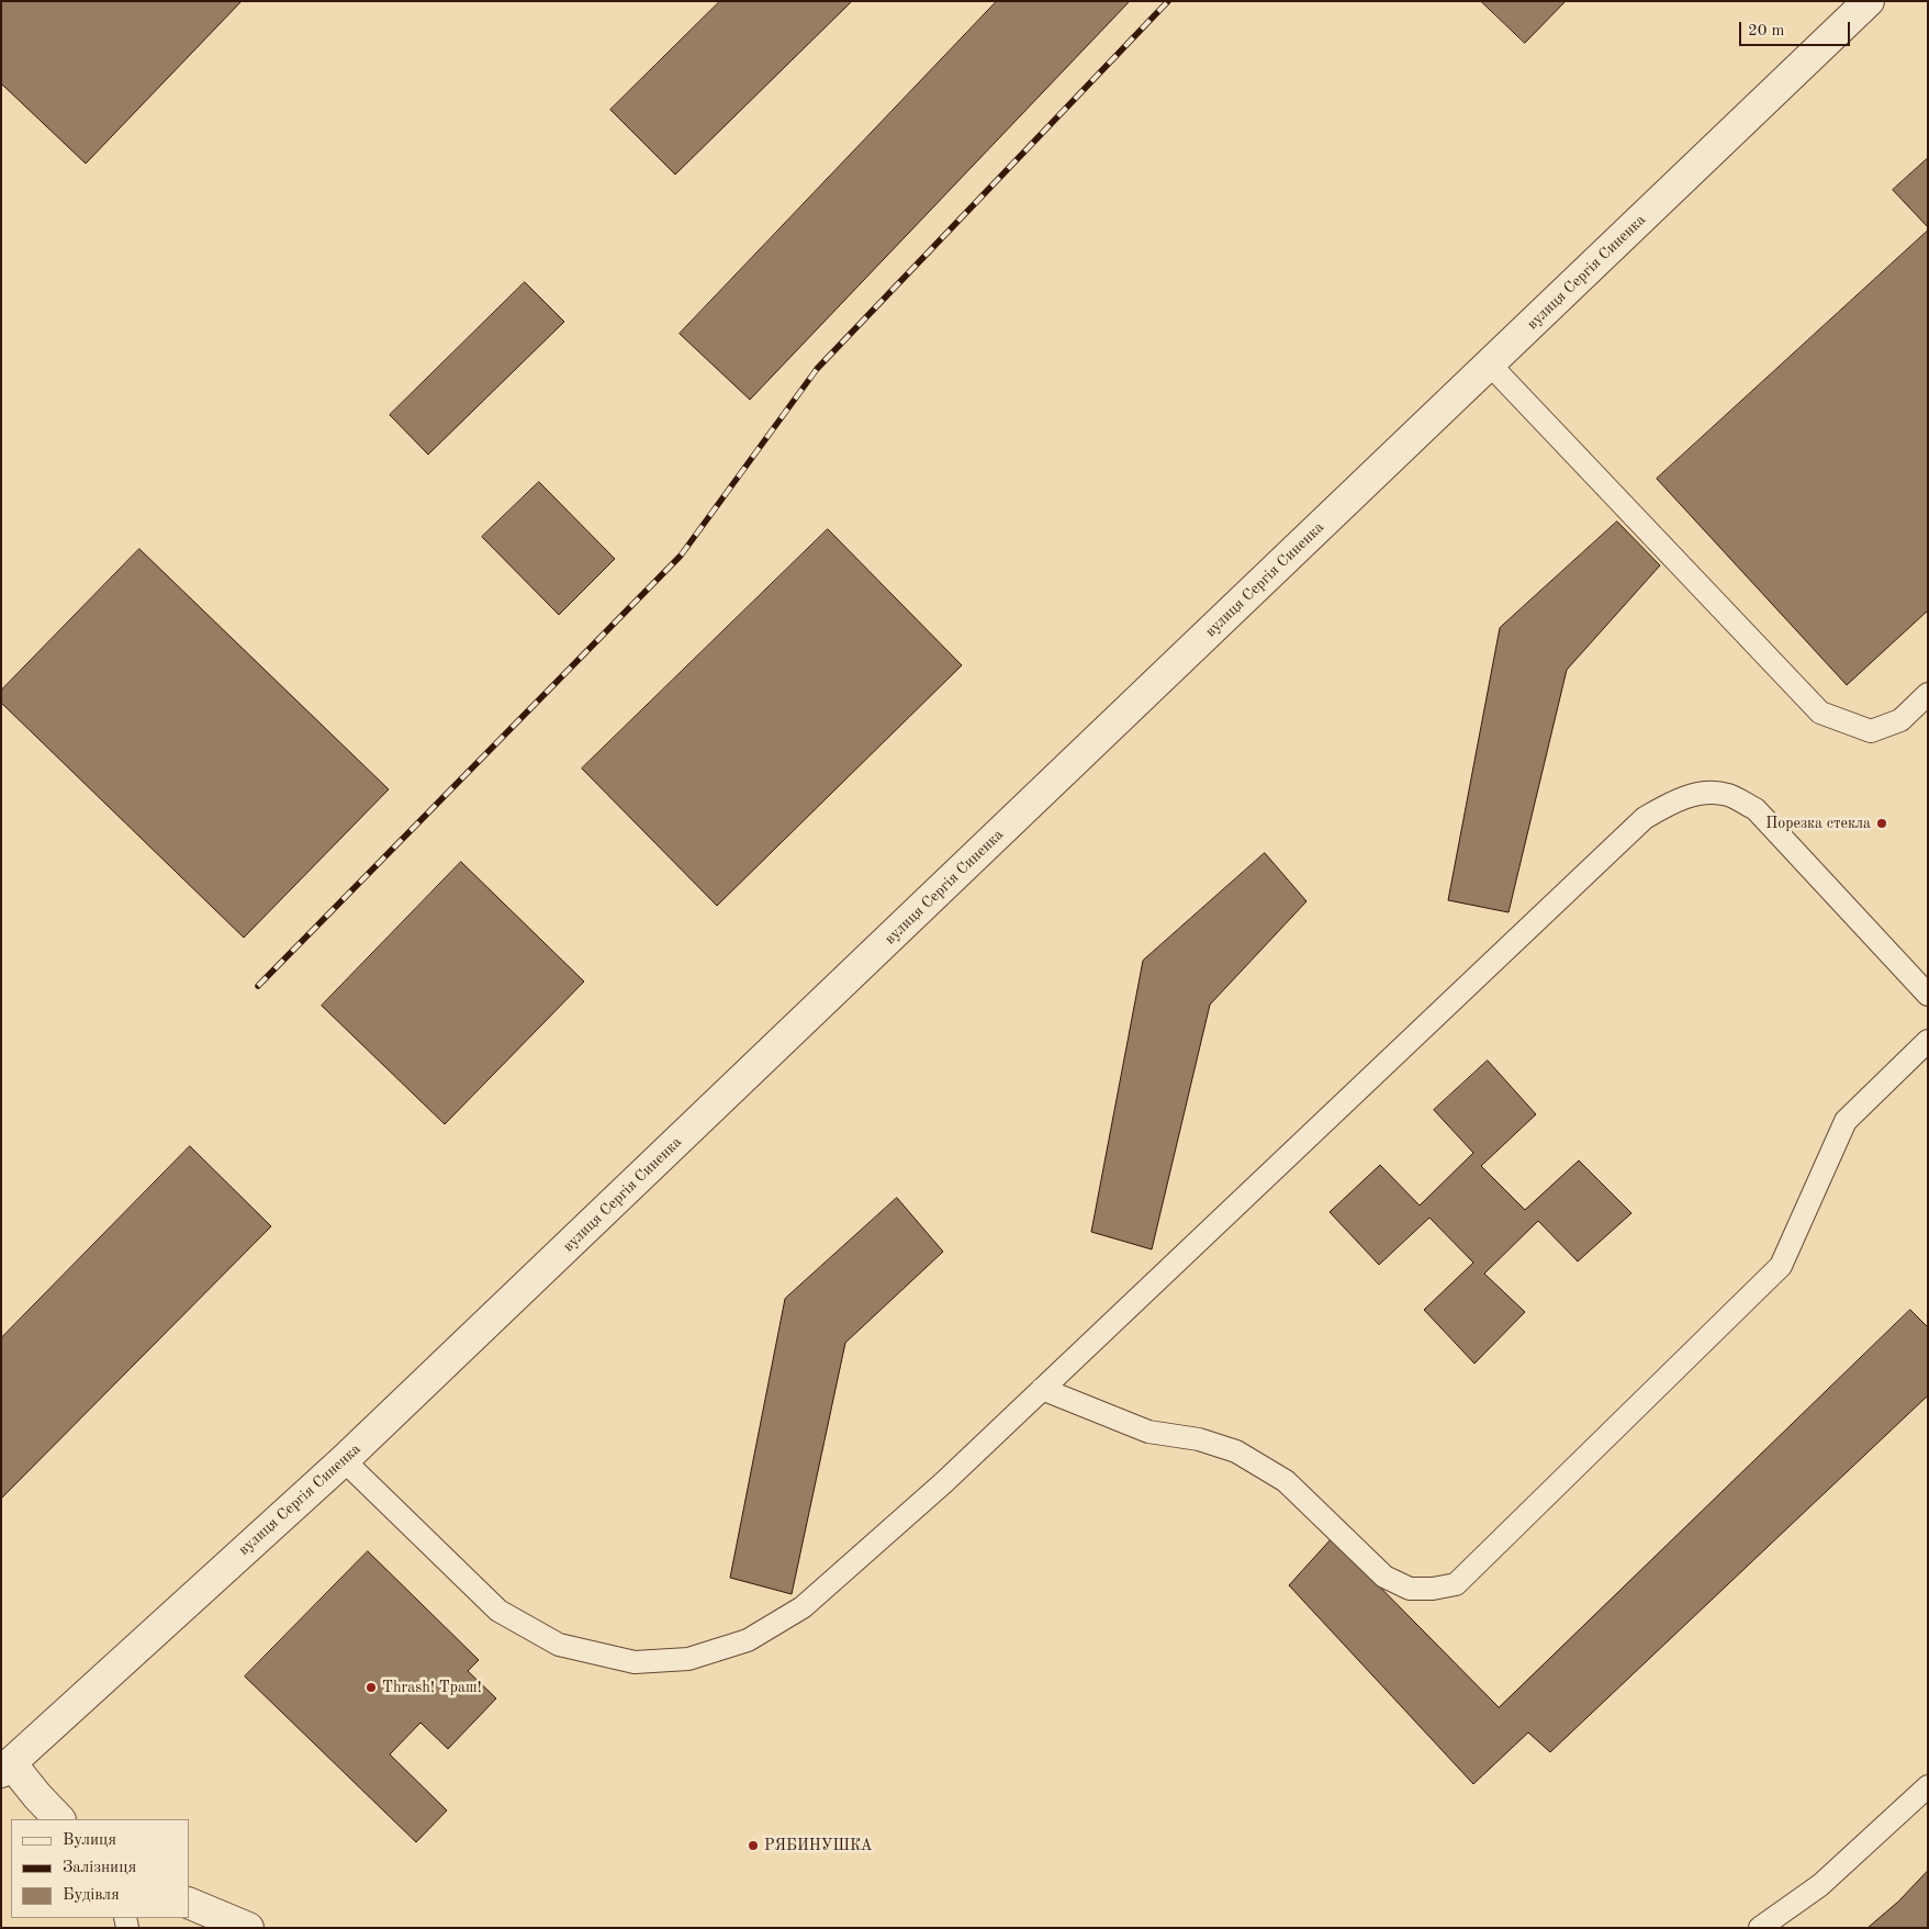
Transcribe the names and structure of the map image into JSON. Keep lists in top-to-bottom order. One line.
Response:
{"streets":{"street":["вулиця Сергія Синенка"]},"places":["Порезка стекла","Thrash! Траш!","РЯБИНУШКА"],"legend":["Вулиця","Залізниця","Будівля"],"scale_bar":"20 m"}
